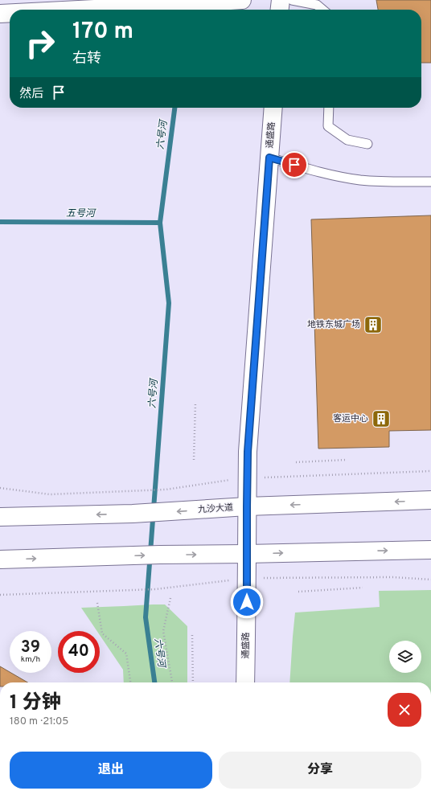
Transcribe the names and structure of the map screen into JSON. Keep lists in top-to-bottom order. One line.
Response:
{"streets":{"main road":["通盛路","九沙大道"]},"crossings":[["通盛路","九沙大道"]],"water":["六号河","五号河"],"places":{"building":["地铁东城广场","客运中心"]},"page":{"turn":["170 m","右转"],"then":"然后","speed":"39 km/h","limit":"40","heading":["1 分钟","180 m · 21:05"],"buttons":["退出","分享"]}}
